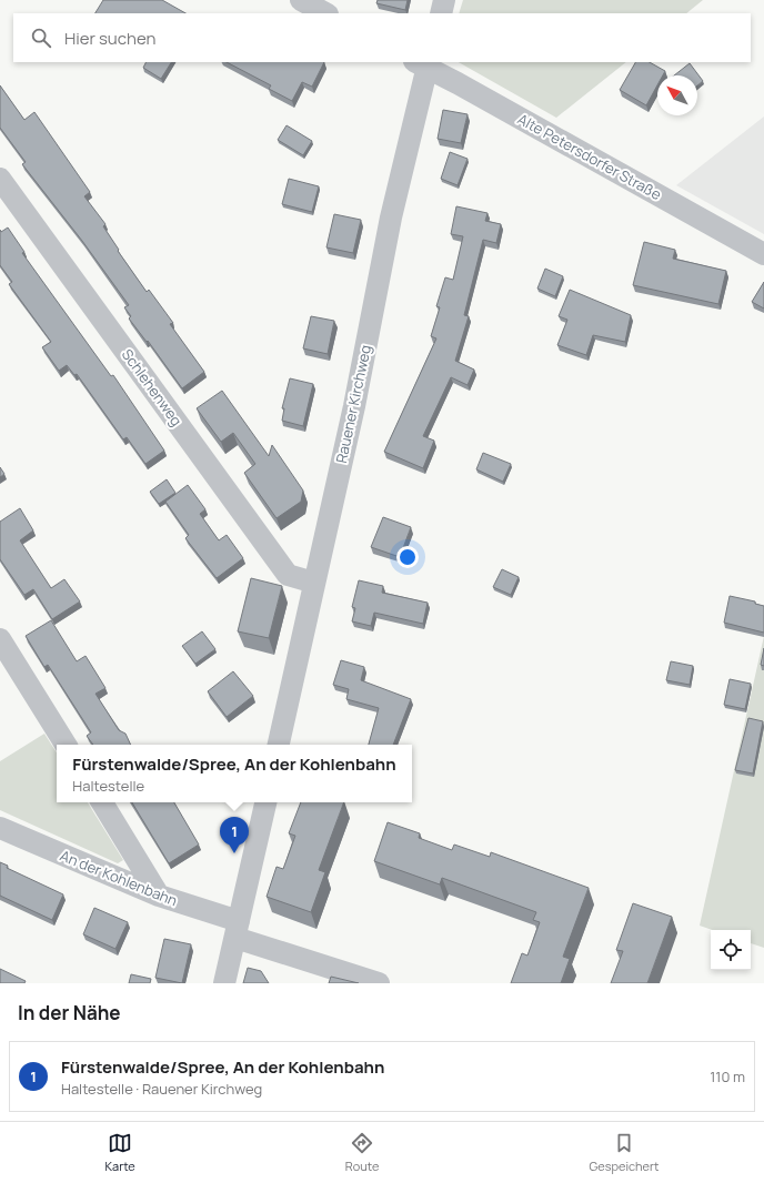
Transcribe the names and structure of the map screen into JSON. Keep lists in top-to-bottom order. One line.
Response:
{"streets":{"street":["Alte Petersdorfer Straße","Schlehenweg","Rauener Kirchweg","An der Kohlenbahn"]},"crossings":[["Alte Petersdorfer Straße","Rauener Kirchweg"],["Schlehenweg","Rauener Kirchweg"]],"north":"top left","page":{"search":"Hier suchen","popup":["Fürstenwalde/Spree, An der Kohlenbahn","Haltestelle"],"pins":"1","heading":"In der Nähe","list":[{"mark":"1","name":"Fürstenwalde/Spree, An der Kohlenbahn","note":"Haltestelle · Rauener Kirchweg","value":"110 m"}],"nav":["Karte","Route","Gespeichert"]}}
